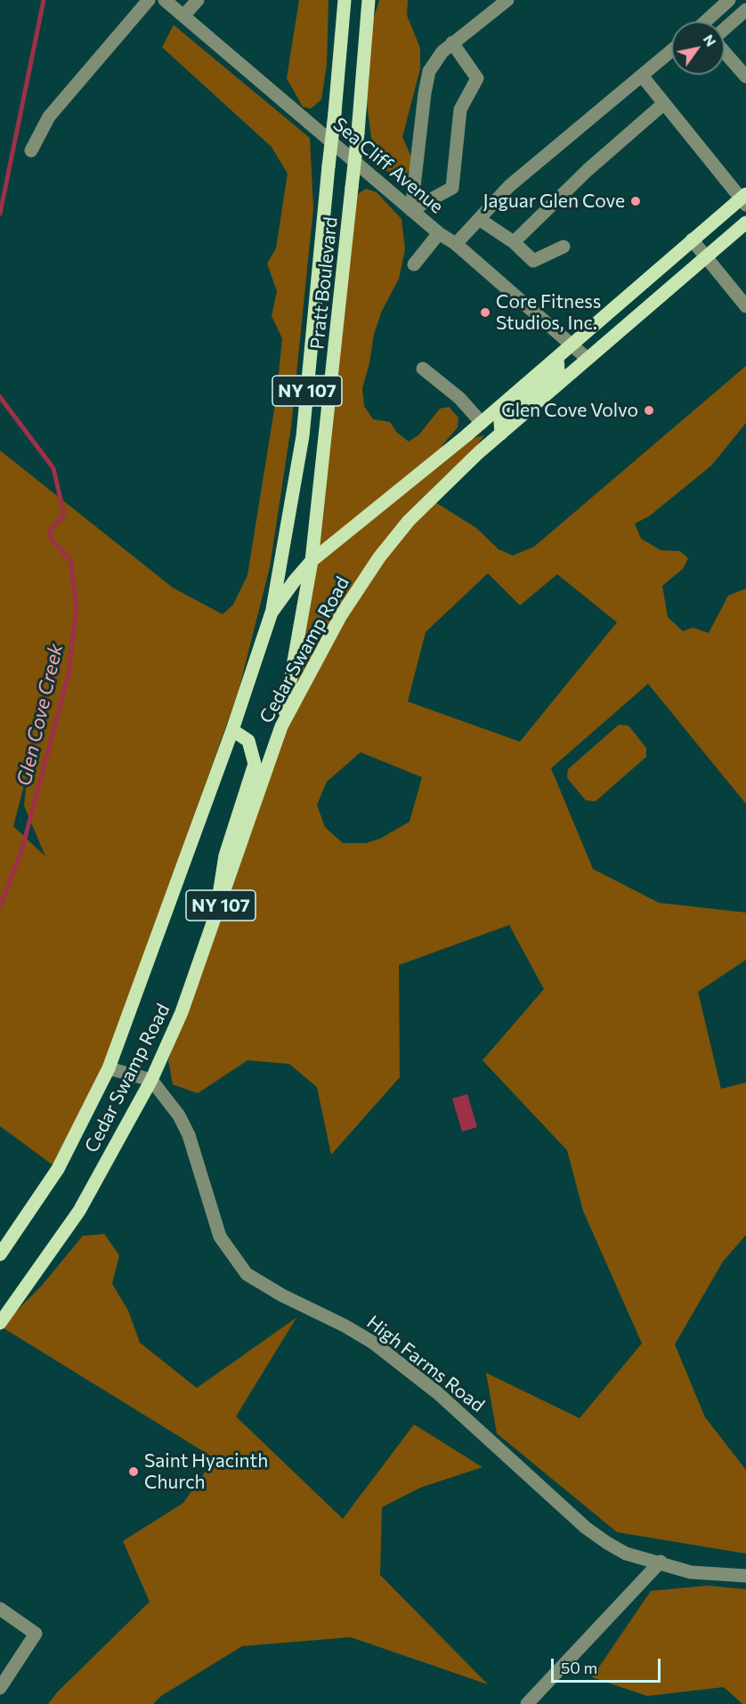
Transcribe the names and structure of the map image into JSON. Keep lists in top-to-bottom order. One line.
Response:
{"streets":{"main road":["Pratt Boulevard","NY 107","Cedar Swamp Road"],"street":["Sea Cliff Avenue","High Farms Road"]},"crossings":[["Sea Cliff Avenue","Cedar Swamp Road"],["Pratt Boulevard","Cedar Swamp Road"],["Cedar Swamp Road","High Farms Road"]],"water":["Glen Cove Creek"],"places":["Jaguar Glen Cove","Core Fitness Studios, Inc.","Glen Cove Volvo","Saint Hyacinth Church"],"scale_bar":"50 m","north":"top right"}
